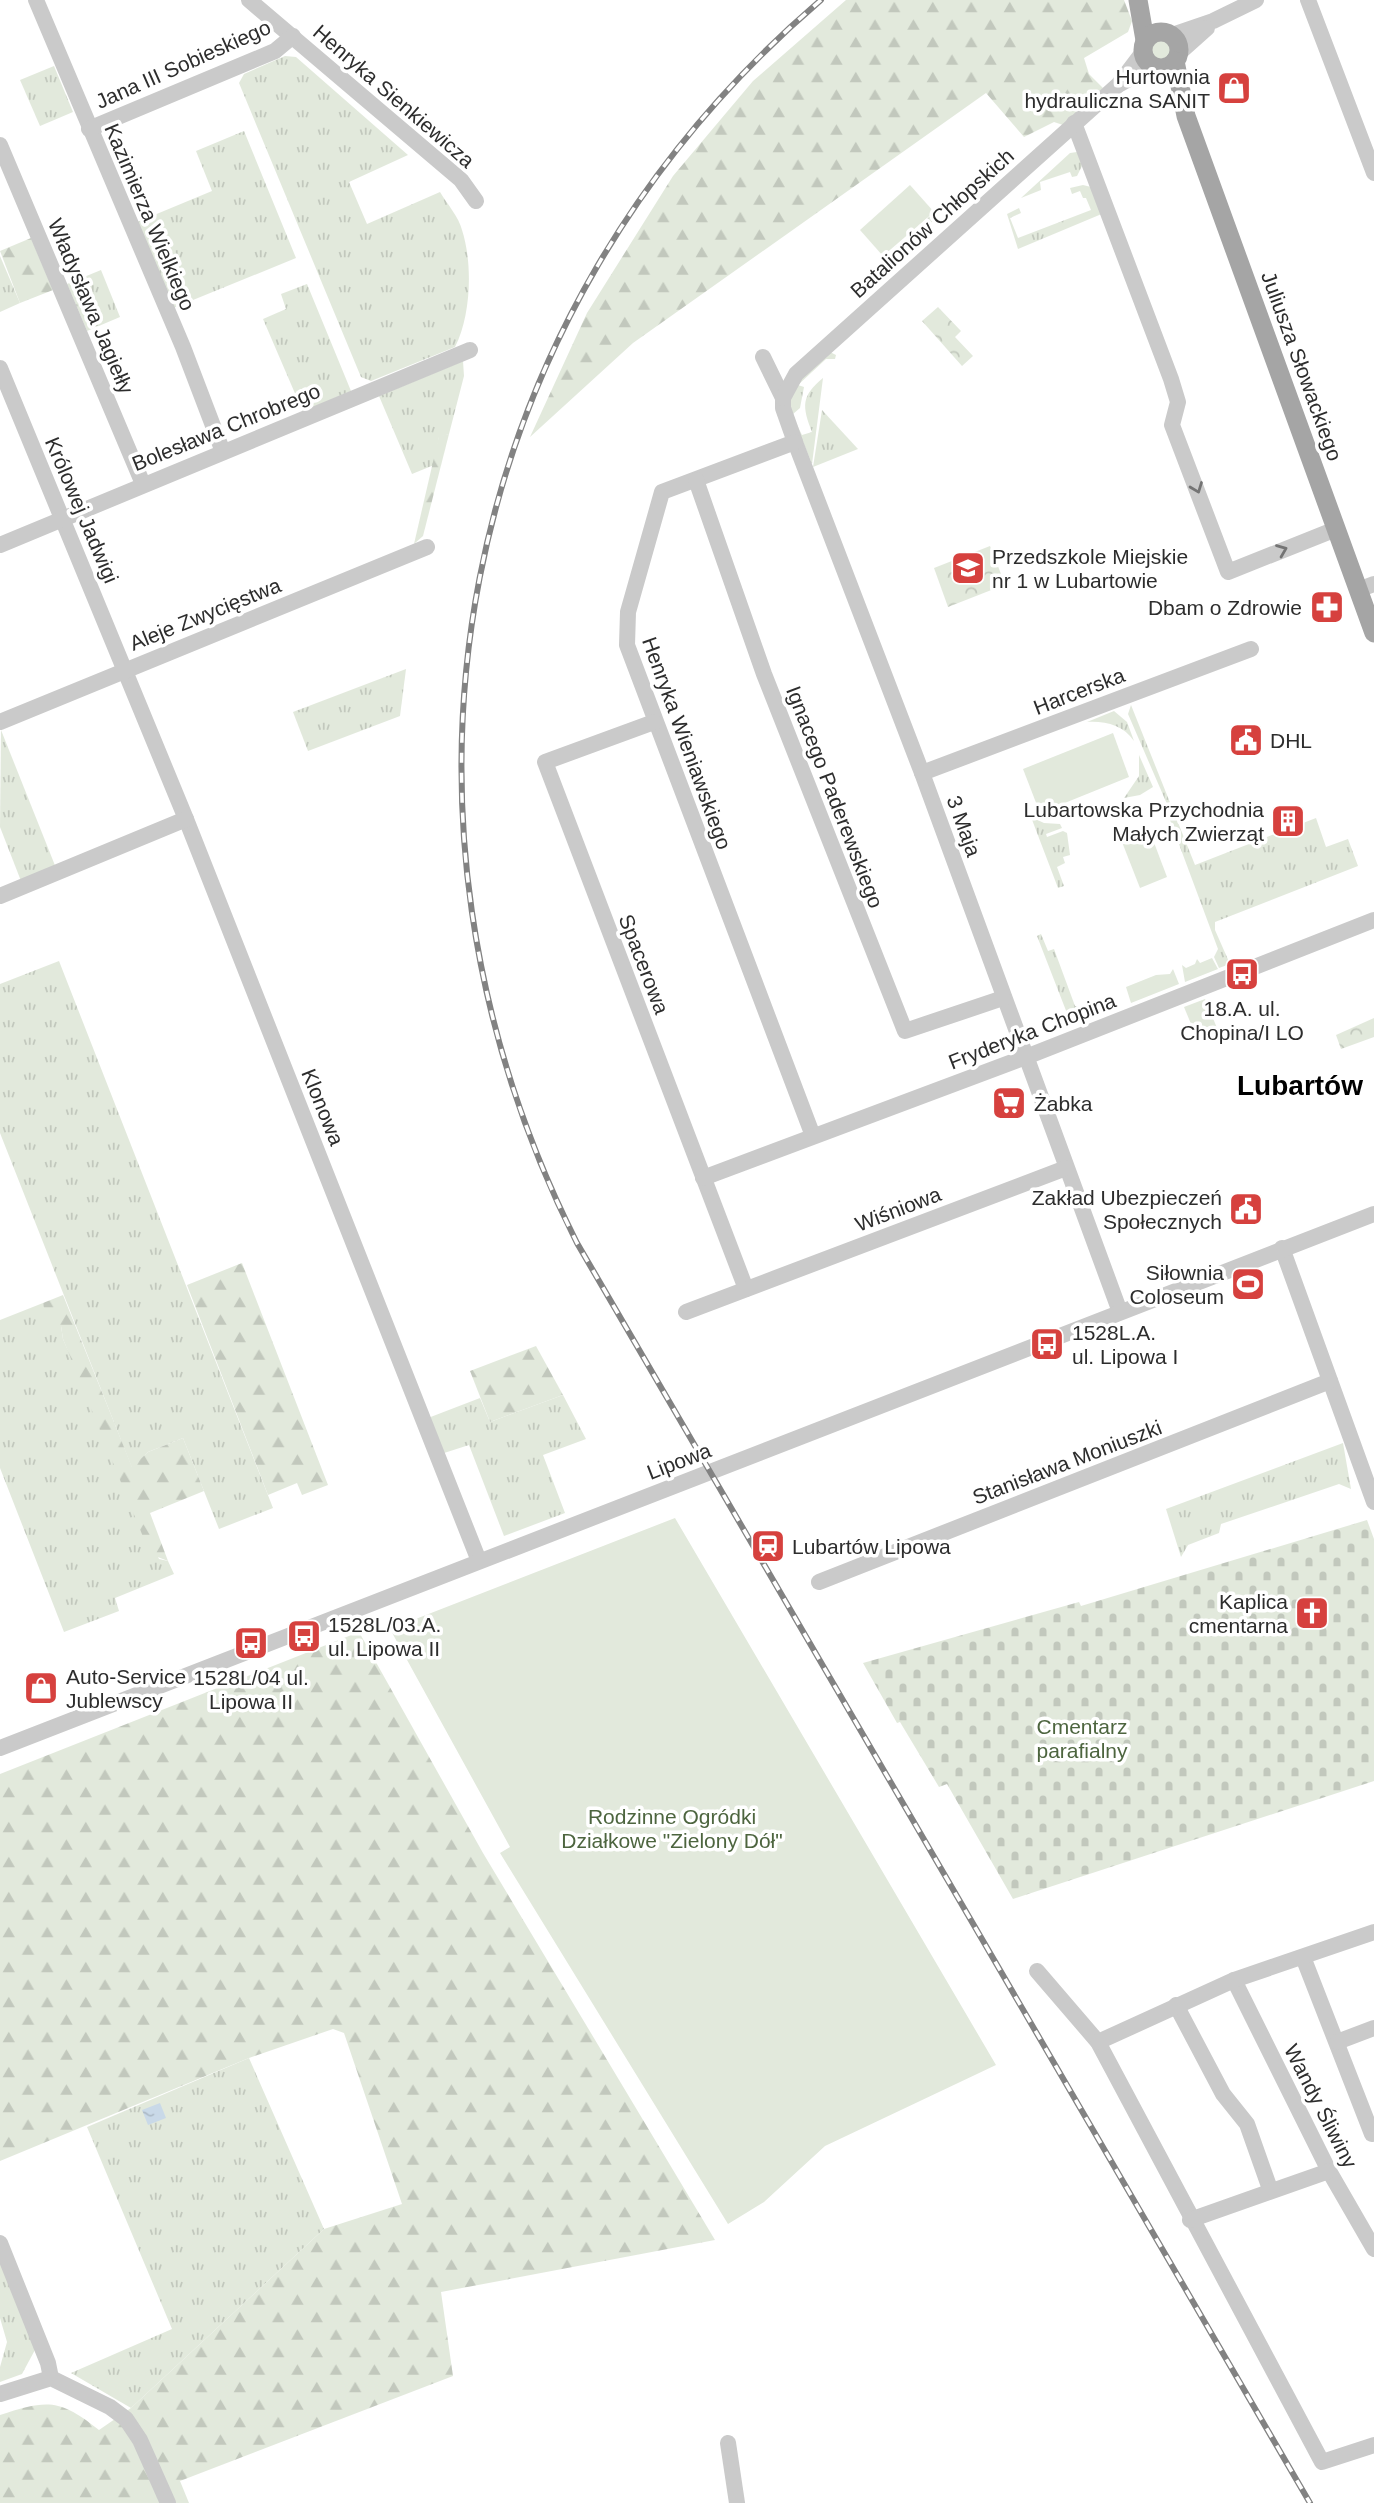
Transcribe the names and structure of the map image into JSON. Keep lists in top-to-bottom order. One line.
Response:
{"streets":{"main road":["Juliusza Słowackiego"],"street":["Jana III Sobieskiego","Henryka Sienkiewicza","Kazimierza Wielkiego","Batalionów Chłopskich","Władysława Jagiełły","Bolesława Chrobrego","Królowej Jadwigi","Aleje Zwycięstwa","Harcerska","Henryka Wieniawskiego","Ignacego Paderewskiego","3 Maja","Spacerowa","Fryderyka Chopina","Klonowa","Wiśniowa","Lipowa","Stanisława Moniuszki","Wandy Śliwiny"]},"crossings":[["Jana III Sobieskiego","Henryka Sienkiewicza"],["Jana III Sobieskiego","Kazimierza Wielkiego"],["Kazimierza Wielkiego","Bolesława Chrobrego"],["Batalionów Chłopskich","Juliusza Słowackiego"],["Batalionów Chłopskich","3 Maja"],["Władysława Jagiełły","Bolesława Chrobrego"],["Bolesława Chrobrego","Królowej Jadwigi"],["Królowej Jadwigi","Aleje Zwycięstwa"],["Królowej Jadwigi","Klonowa"],["Aleje Zwycięstwa","Klonowa"],["Harcerska","3 Maja"],["Henryka Wieniawskiego","Ignacego Paderewskiego"],["Henryka Wieniawskiego","3 Maja"],["Henryka Wieniawskiego","Spacerowa"],["Henryka Wieniawskiego","Fryderyka Chopina"],["Ignacego Paderewskiego","3 Maja"],["3 Maja","Fryderyka Chopina"],["3 Maja","Wiśniowa"],["3 Maja","Lipowa"],["Spacerowa","Fryderyka Chopina"],["Spacerowa","Wiśniowa"],["Klonowa","Lipowa"]],"districts":["Lubartów"],"parks":["Cmentarz parafialny","Rodzinne Ogródki Działkowe \"Zielony Dół\""],"places":{"shop":["Hurtownia hydrauliczna SANIT","Auto-Service Jublewscy"],"school or university":["Przedszkole Miejskie nr 1 w Lubartowie"],"pharmacy":["Dbam o Zdrowie"],"public building":["DHL","Zakład Ubezpieczeń Społecznych"],"building":["Lubartowska Przychodnia Małych Zwierząt"],"bus stop":["18.A. ul. Chopina/I LO","1528L.A. ul. Lipowa I","1528L/03.A. ul. Lipowa II","1528L/04 ul. Lipowa II"],"supermarket":["Żabka"],"sports":["Siłownia Coloseum"],"station":["Lubartów Lipowa"],"church":["Kaplica cmentarna"]}}
